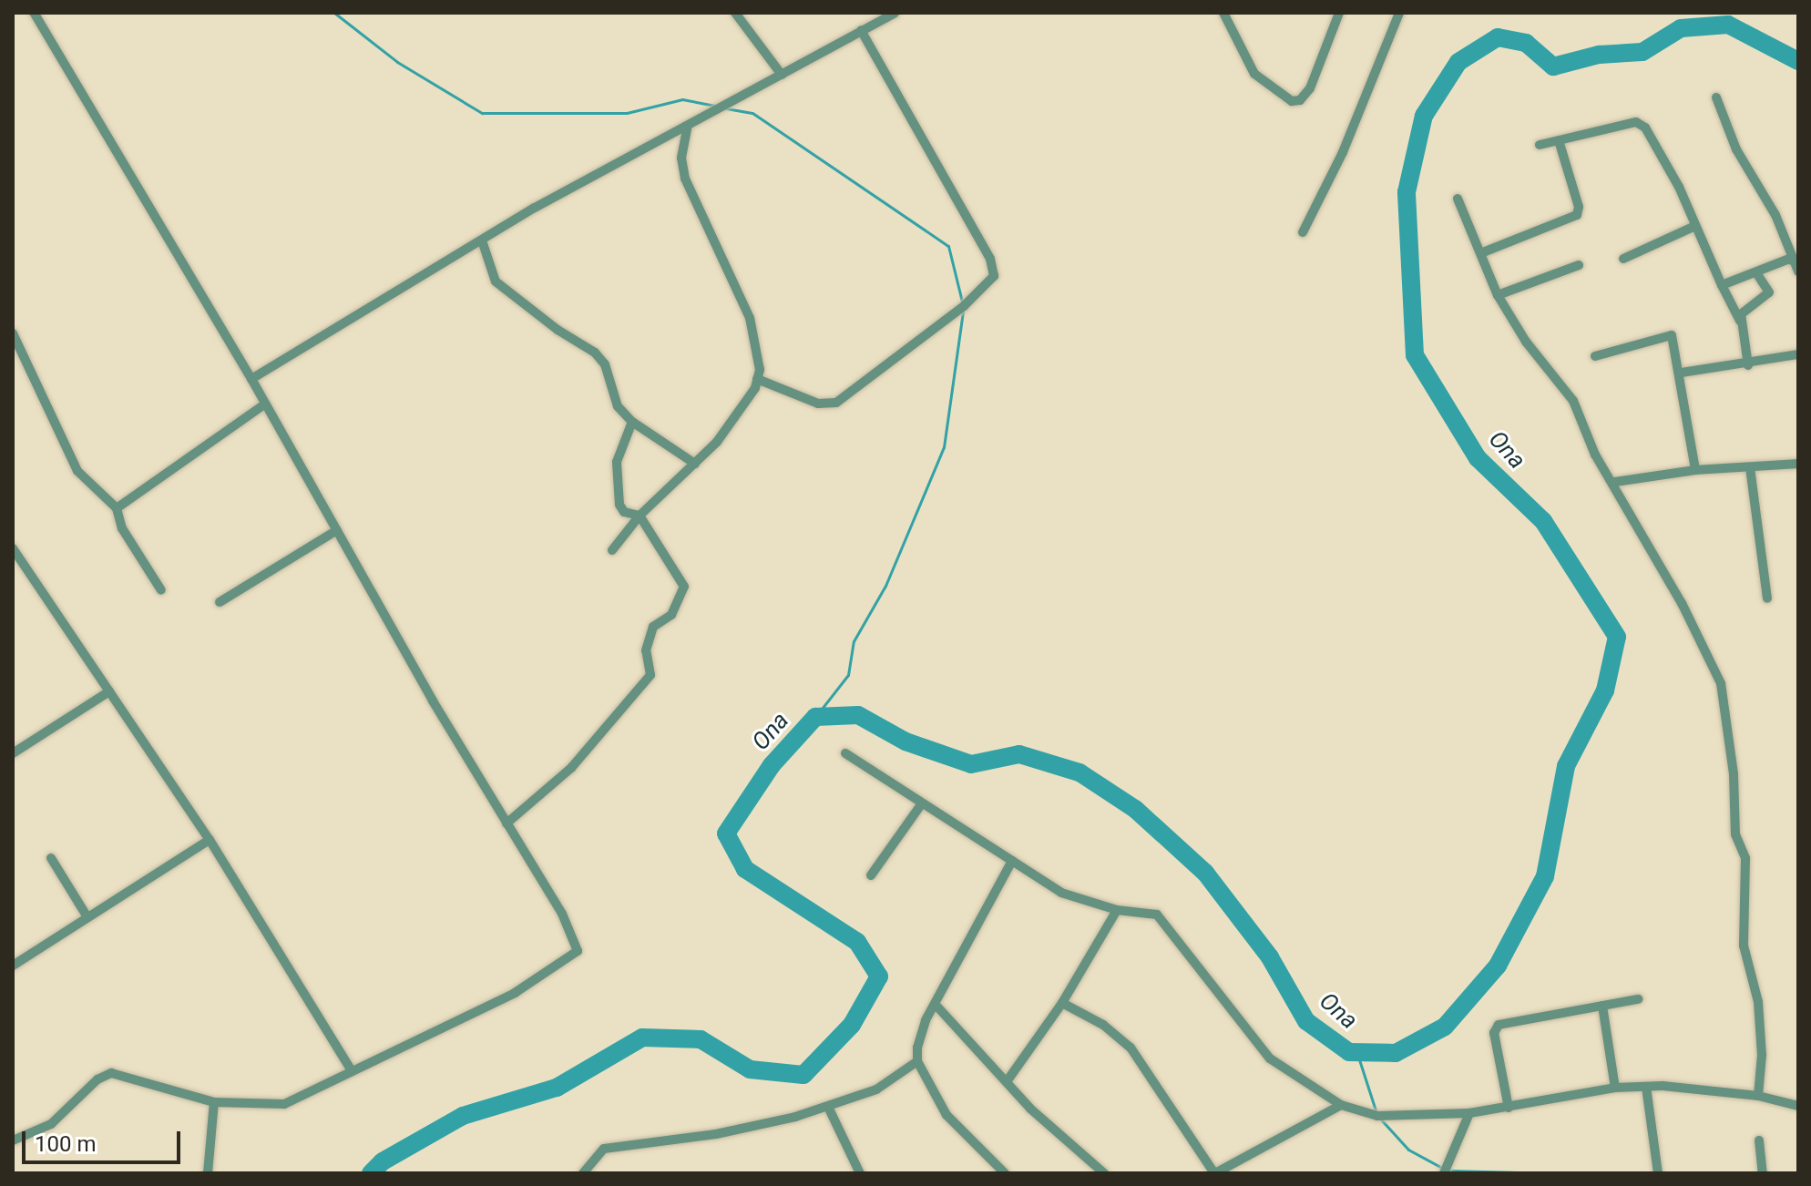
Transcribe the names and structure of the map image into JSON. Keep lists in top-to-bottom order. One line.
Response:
{"water":["Ona"],"scale_bar":"100 m"}
